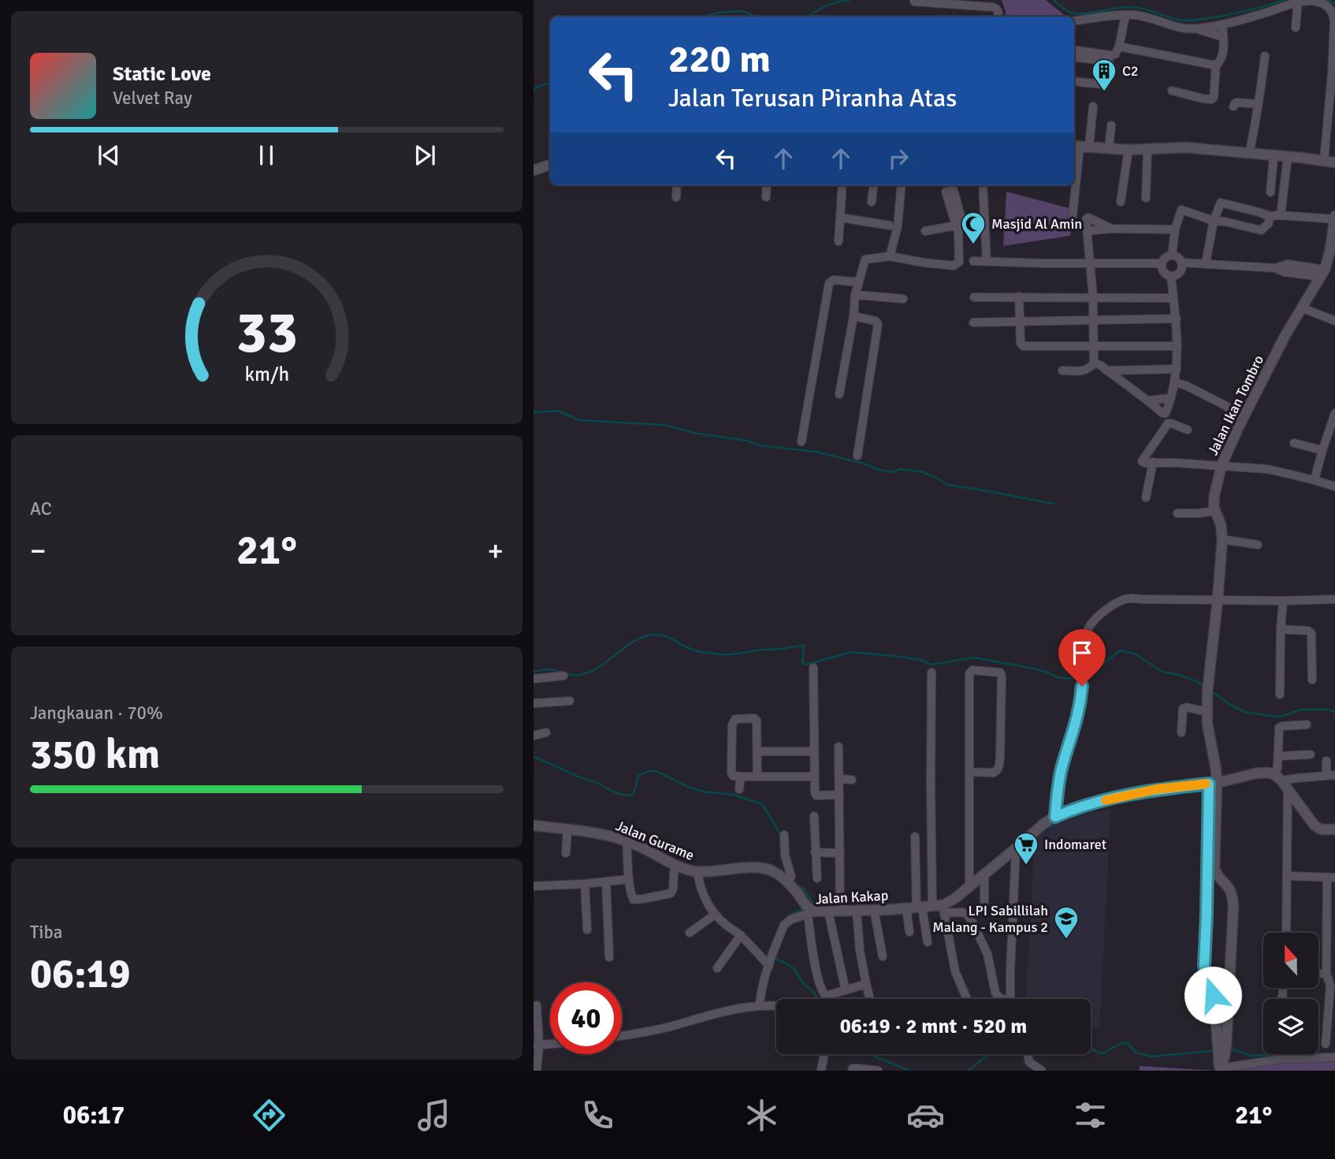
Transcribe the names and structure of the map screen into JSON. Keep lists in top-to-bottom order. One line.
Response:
{"streets":{"street":["Jalan Ikan Tombro","Jalan Gurame","Jalan Kakap"]},"crossings":[["Jalan Gurame","Jalan Kakap"]],"places":{"building":["C2"],"mosque":["Masjid Al Amin"],"supermarket":["Indomaret"],"school or university":["LPI Sabillilah Malang - Kampus 2"]},"north":"top","page":{"turn":["220 m","Jalan Terusan Piranha Atas"],"song":["Static Love","Velvet Ray"],"tile":["AC",["Jangkauan · 70%","350 km"],["Tiba","06:19"]],"heat":["−","21°","+"],"limit":"40","trip":"06:19 · 2 mnt · 520 m","tabs":["06:17","21°"],"gauge":["33","km/h"]}}
